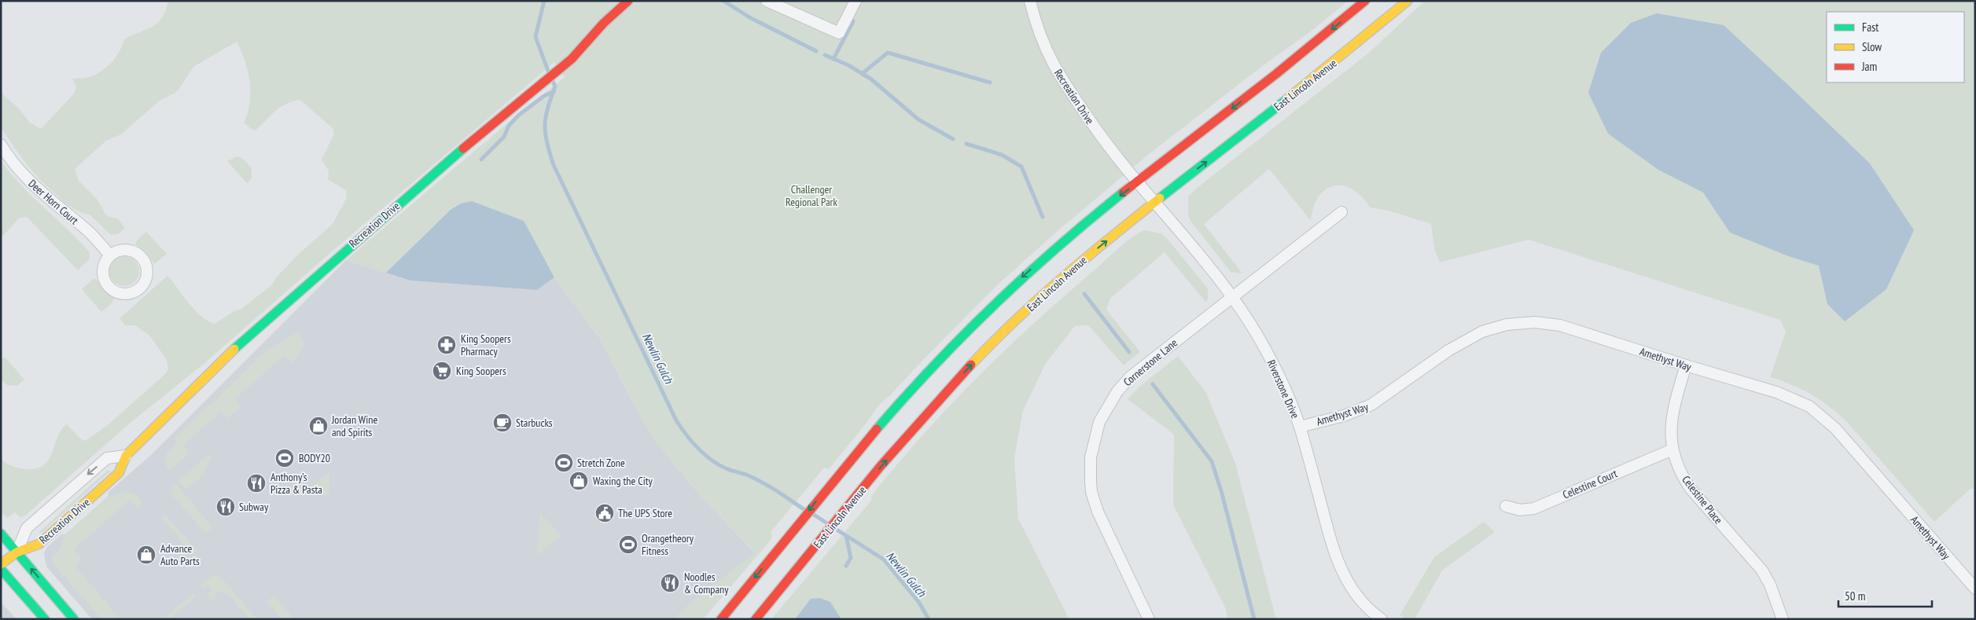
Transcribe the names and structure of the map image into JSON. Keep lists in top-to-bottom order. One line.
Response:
{"streets":{"main road":["East Lincoln Avenue","Recreation Drive"],"street":["Deer Horn Court","Amethyst Way","Cornerstone Lane","Riverstone Drive","Celestine Court","Celestine Place"]},"crossings":[["East Lincoln Avenue","Riverstone Drive"],["Recreation Drive","Riverstone Drive"],["Amethyst Way","Riverstone Drive"],["Amethyst Way","Celestine Place"],["Cornerstone Lane","Riverstone Drive"],["Celestine Court","Celestine Place"]],"water":["Newlin Gulch"],"parks":["Challenger Regional Park"],"places":{"pharmacy":["King Soopers Pharmacy"],"supermarket":["King Soopers"],"cafe":["Starbucks"],"shop":["Jordan Wine and Spirits","Waxing the City","Advance Auto Parts"],"sports":["BODY20","Stretch Zone","Orangetheory Fitness"],"restaurant":["Anthony’s Pizza & Pasta","Subway","Noodles & Company"],"public building":["The UPS Store"]},"legend":["Fast","Slow","Jam"],"scale_bar":"50 m"}
